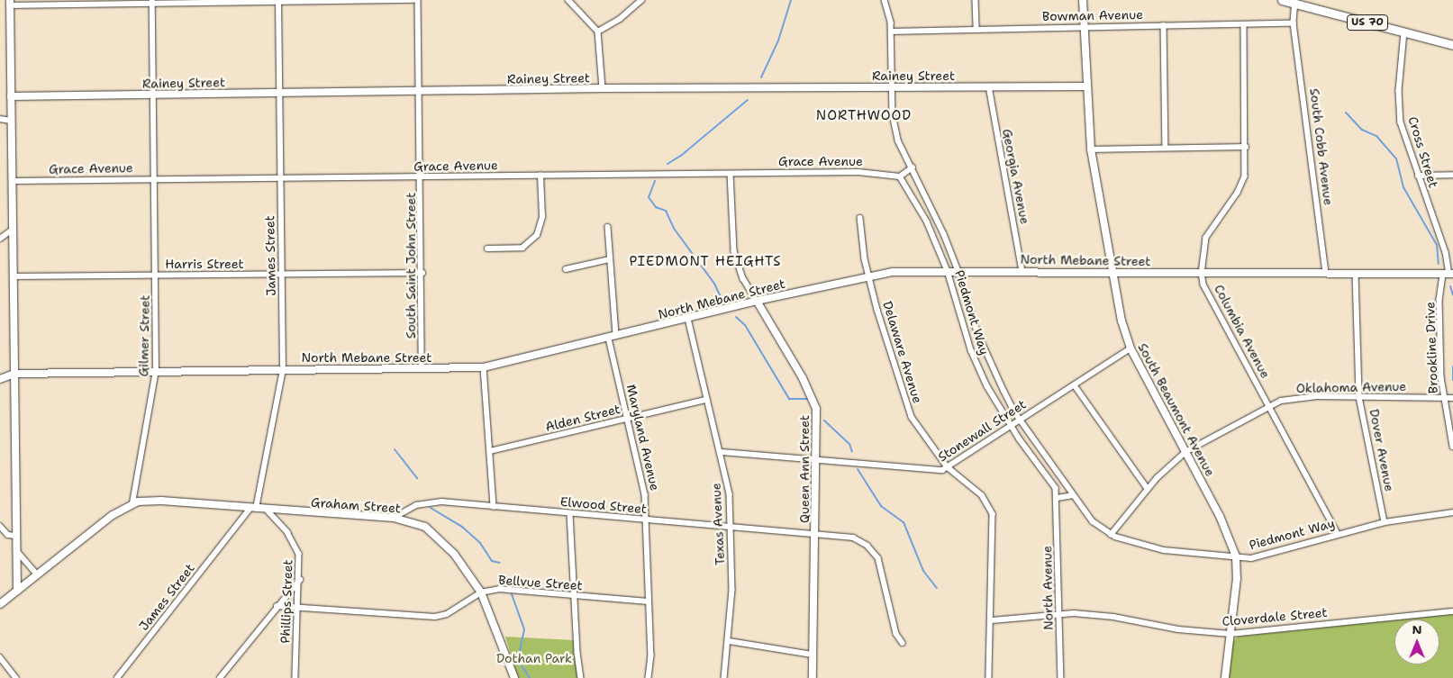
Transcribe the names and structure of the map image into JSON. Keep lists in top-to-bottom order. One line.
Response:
{"streets":{"main road":["US 70"],"street":["Bowman Avenue","Rainey Street","South Cobb Avenue","Cross Street","Grace Avenue","Georgia Avenue","James Street","North Mebane Street","Harris Street","South Saint John Street","Piedmont Way","Columbia Avenue","Gilmer Street","Brookline Drive","Delaware Avenue","Oklahoma Avenue","South Beaumont Avenue","Alden Street","Stonewall Street","Maryland Avenue","Dover Avenue","Queen Ann Street","Graham Street","Elwood Street","Texas Avenue","Bellvue Street","North Avenue","Phillips Street","Cloverdale Street"]},"crossings":[["Bowman Avenue","South Cobb Avenue"],["Bowman Avenue","Piedmont Way"],["Bowman Avenue","Columbia Avenue"],["Bowman Avenue","South Beaumont Avenue"],["US 70","South Cobb Avenue"],["US 70","Cross Street"],["Rainey Street","Georgia Avenue"],["Rainey Street","James Street"],["Rainey Street","South Saint John Street"],["Rainey Street","Piedmont Way"],["Rainey Street","Gilmer Street"],["Rainey Street","South Beaumont Avenue"],["South Cobb Avenue","North Mebane Street"],["Cross Street","North Mebane Street"],["Cross Street","Brookline Drive"],["Grace Avenue","James Street"],["Grace Avenue","South Saint John Street"],["Grace Avenue","Piedmont Way"],["Grace Avenue","Gilmer Street"],["Grace Avenue","Queen Ann Street"],["Georgia Avenue","North Mebane Street"],["James Street","North Mebane Street"],["James Street","Harris Street"],["James Street","Graham Street"],["North Mebane Street","South Saint John Street"],["North Mebane Street","Piedmont Way"],["North Mebane Street","Columbia Avenue"],["North Mebane Street","Gilmer Street"],["North Mebane Street","Brookline Drive"],["North Mebane Street","Delaware Avenue"],["North Mebane Street","South Beaumont Avenue"],["North Mebane Street","Maryland Avenue"],["North Mebane Street","Dover Avenue"],["North Mebane Street","Queen Ann Street"],["North Mebane Street","Texas Avenue"],["Harris Street","South Saint John Street"],["Harris Street","Gilmer Street"],["Piedmont Way","Columbia Avenue"],["Piedmont Way","Oklahoma Avenue"],["Piedmont Way","South Beaumont Avenue"],["Piedmont Way","Stonewall Street"],["Piedmont Way","Dover Avenue"],["Piedmont Way","North Avenue"],["Columbia Avenue","Oklahoma Avenue"],["Gilmer Street","Graham Street"],["Brookline Drive","Oklahoma Avenue"],["Delaware Avenue","Stonewall Street"],["Delaware Avenue","Cloverdale Street"],["Oklahoma Avenue","South Beaumont Avenue"],["Oklahoma Avenue","Dover Avenue"],["South Beaumont Avenue","Stonewall Street"],["South Beaumont Avenue","Cloverdale Street"],["Alden Street","Maryland Avenue"],["Alden Street","Texas Avenue"],["Stonewall Street","Queen Ann Street"],["Stonewall Street","Texas Avenue"],["Maryland Avenue","Elwood Street"],["Maryland Avenue","Bellvue Street"],["Queen Ann Street","Elwood Street"],["Graham Street","Elwood Street"],["Graham Street","Bellvue Street"],["Graham Street","Phillips Street"],["Elwood Street","Texas Avenue"],["Bellvue Street","Phillips Street"],["North Avenue","Cloverdale Street"]],"districts":["NORTHWOOD","PIEDMONT HEIGHTS"],"parks":["Dothan Park"],"north":"top"}
